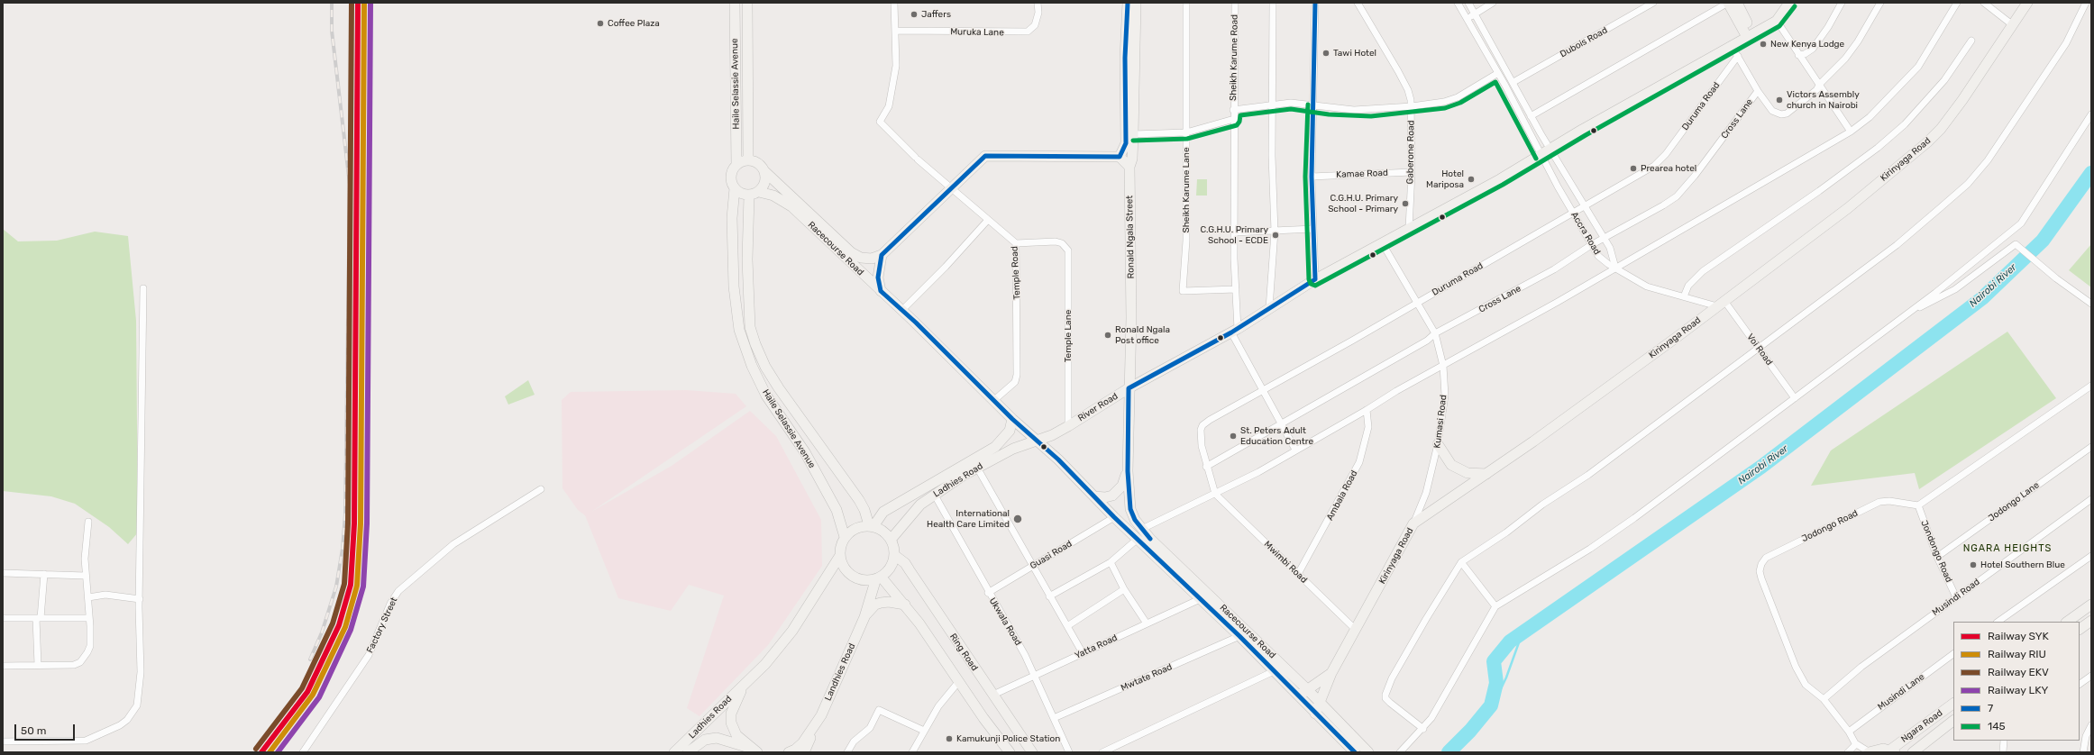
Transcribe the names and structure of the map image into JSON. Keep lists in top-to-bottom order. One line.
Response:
{"streets":{"main road":["Haile Selassie Avenue","Kirinyaga Road","Ronald Ngala Street","Racecourse Road","River Road","Ladhies Road","Ring Road","Landhies Road","Ngara Road"],"street":["Muruka Lane","Dubois Road","Sheikh Karume Road","Duruma Road","Cross Lane","Gaberone Road","Kamae Road","Sheikh Karume Lane","Accra Road","Temple Road","Temple Lane","Voi Road","Kumasi Road","Ambala Road","Jodongo Lane","Jodongo Road","Jondongo Road","Guasi Road","Mwimbi Road","Musindi Road","Ukwala Road","Factory Street","Yatta Road","Mwtate Road","Musindi Lane"]},"crossings":[["Muruka Lane","Temple Road"],["Dubois Road","Accra Road"],["Sheikh Karume Road","Duruma Road"],["Sheikh Karume Road","Cross Lane"],["Sheikh Karume Road","Sheikh Karume Lane"],["Sheikh Karume Road","River Road"],["Haile Selassie Avenue","Racecourse Road"],["Haile Selassie Avenue","Ladhies Road"],["Haile Selassie Avenue","Ring Road"],["Haile Selassie Avenue","Landhies Road"],["Duruma Road","Cross Lane"],["Duruma Road","Accra Road"],["Duruma Road","Kumasi Road"],["Duruma Road","Mwimbi Road"],["Cross Lane","Accra Road"],["Cross Lane","Kumasi Road"],["Gaberone Road","Kamae Road"],["Gaberone Road","River Road"],["Kirinyaga Road","Racecourse Road"],["Kirinyaga Road","Voi Road"],["Kirinyaga Road","Kumasi Road"],["Kirinyaga Road","Mwimbi Road"],["Accra Road","River Road"],["Ronald Ngala Street","Racecourse Road"],["Ronald Ngala Street","River Road"],["Racecourse Road","Temple Road"],["Racecourse Road","River Road"],["Racecourse Road","Ladhies Road"],["Racecourse Road","Guasi Road"],["Racecourse Road","Yatta Road"],["Racecourse Road","Mwtate Road"],["Temple Road","Temple Lane"],["Temple Lane","River Road"],["River Road","Kumasi Road"],["River Road","Ladhies Road"],["Ladhies Road","Ukwala Road"],["Ladhies Road","Ring Road"],["Ladhies Road","Landhies Road"],["Ambala Road","Mwimbi Road"],["Jodongo Lane","Jondongo Road"],["Jodongo Road","Jondongo Road"],["Jodongo Road","Musindi Road"],["Jodongo Road","Musindi Lane"],["Jondongo Road","Musindi Road"],["Guasi Road","Ukwala Road"],["Ukwala Road","Yatta Road"],["Ukwala Road","Mwtate Road"],["Yatta Road","Ring Road"],["Ring Road","Landhies Road"]],"districts":["NGARA HEIGHTS"],"water":["Nairobi River"],"places":["Jaffers","Coffee Plaza","New Kenya Lodge","Tawi Hotel","Victors Assembly church in Nairobi","Prearea hotel","Hotel Mariposa","C.G.H.U. Primary School - Primary","C.G.H.U. Primary School - ECDE","Ronald Ngala Post office","St. Peters Adult Education Centre","International Health Care Limited","Hotel Southern Blue","Kamukunji Police Station"],"lines":["rail line SYK","rail line RIU","rail line EKV","rail line LKY","transit line 7","transit line 145"],"legend":["Railway SYK","Railway RIU","Railway EKV","Railway LKY","7","145"],"scale_bar":"50 m"}
